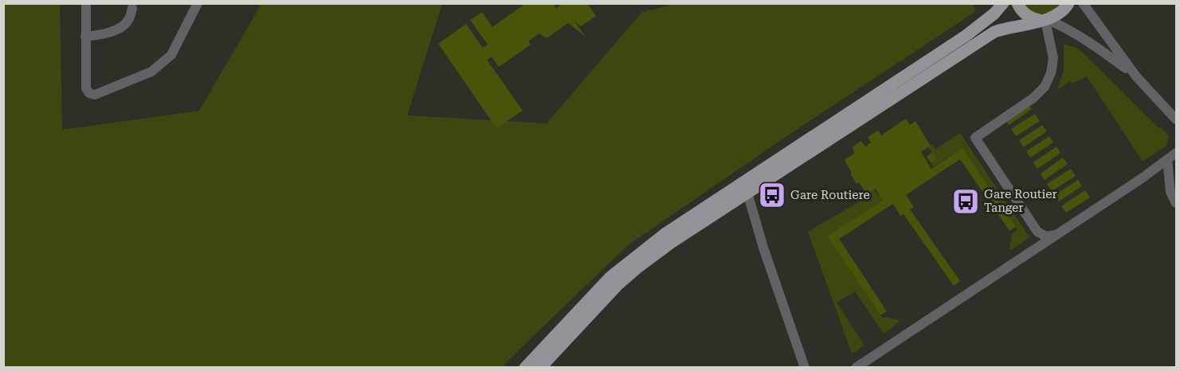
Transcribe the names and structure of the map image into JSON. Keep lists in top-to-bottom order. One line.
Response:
{"places":{"bus stop":["Gare Routiere","Gare Routier Tanger"]}}
